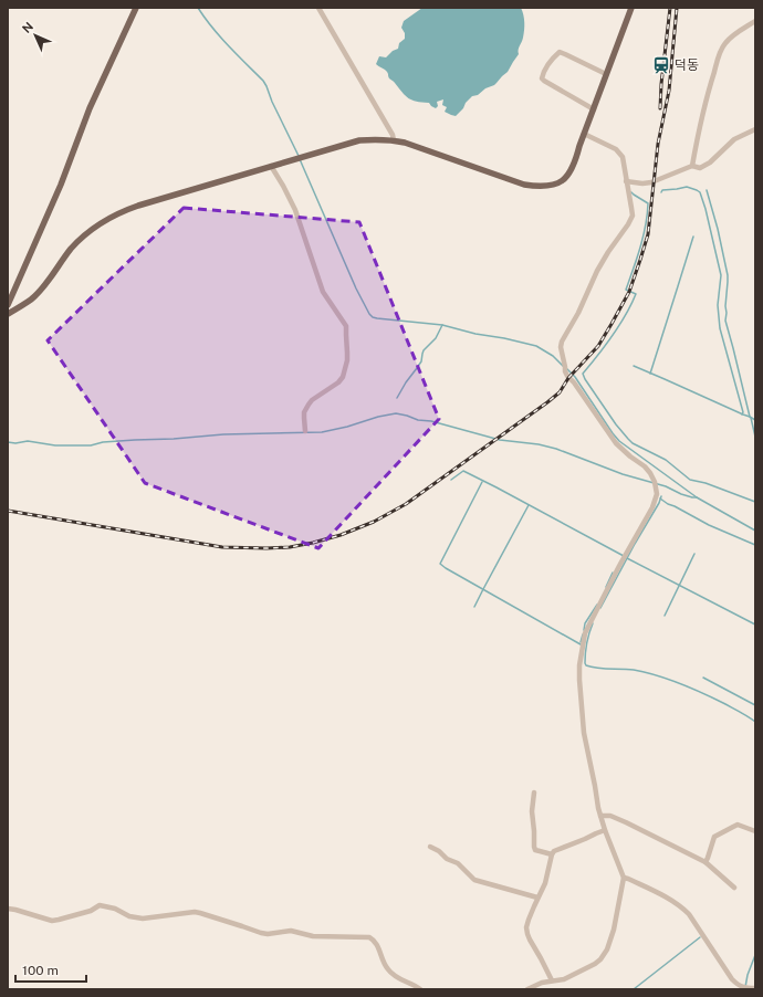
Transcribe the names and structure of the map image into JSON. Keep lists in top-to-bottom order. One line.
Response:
{"places":{"station":["덕동"]},"scale_bar":"100 m","north":"top left"}
